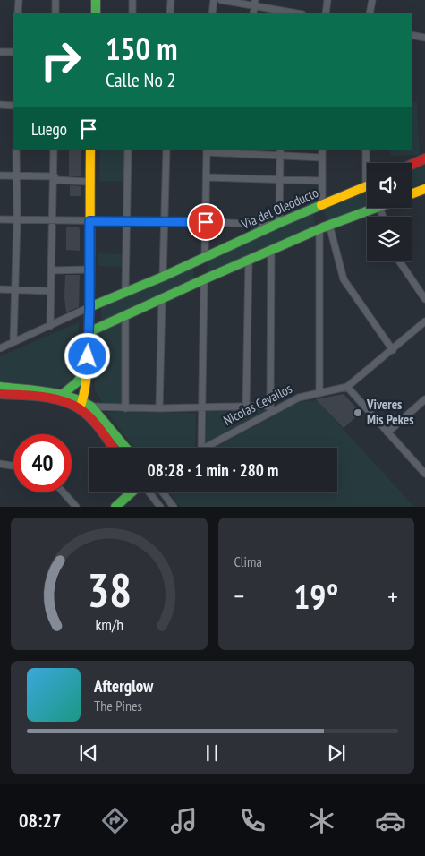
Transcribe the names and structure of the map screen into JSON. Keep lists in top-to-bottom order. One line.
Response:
{"streets":{"street":["Via del Oleoducto","Nicolas Cevallos"]},"places":["Viveres Mis Pekes"],"page":{"turn":["150 m","Calle No 2"],"then":"Luego","limit":"40","trip":"08:28 · 1 min · 280 m","tile":"Clima","heat":["−","19°","+"],"song":["Afterglow","The Pines"],"tabs":"08:27","gauge":["38","km/h"]}}
